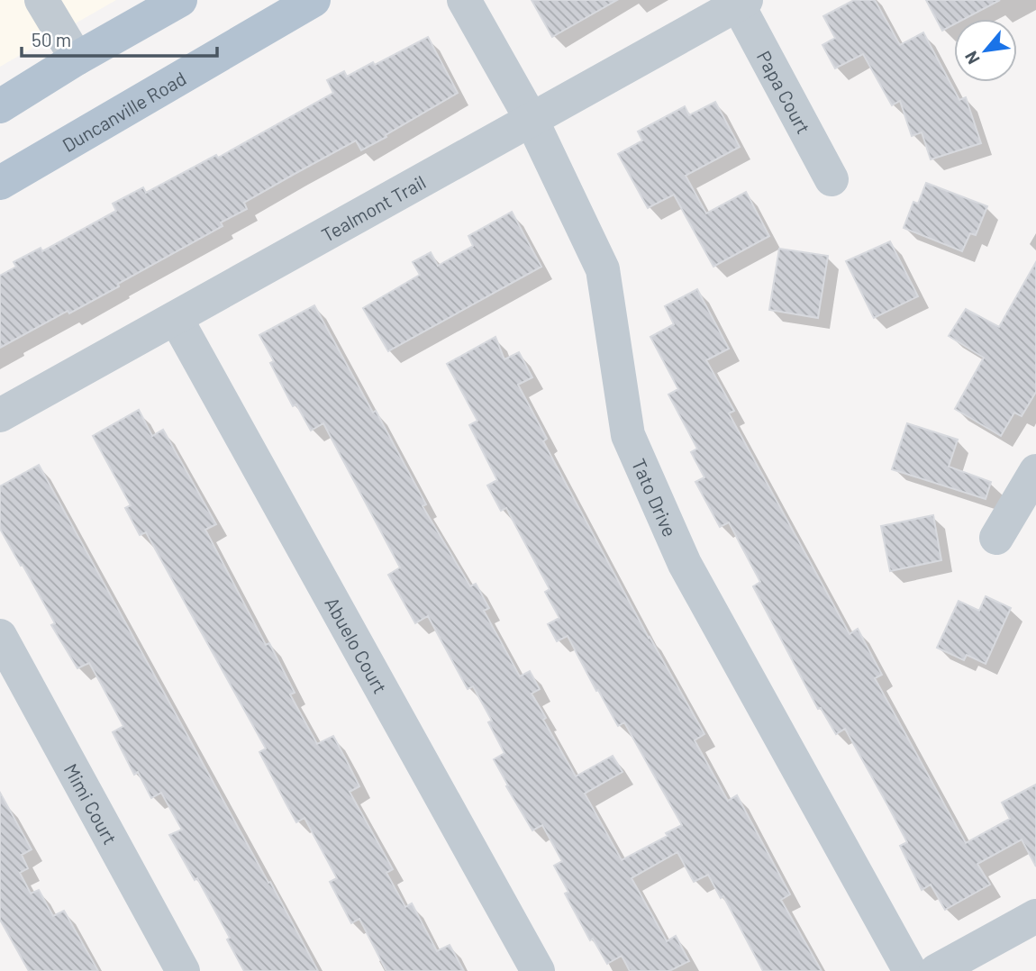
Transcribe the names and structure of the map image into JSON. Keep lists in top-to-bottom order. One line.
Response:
{"streets":{"main road":["Duncanville Road"],"street":["Papa Court","Tealmont Trail","Tato Drive","Abuelo Court","Mimi Court"]},"crossings":[["Papa Court","Tealmont Trail"],["Tealmont Trail","Tato Drive"],["Tealmont Trail","Abuelo Court"]],"scale_bar":"50 m","north":"bottom left"}
